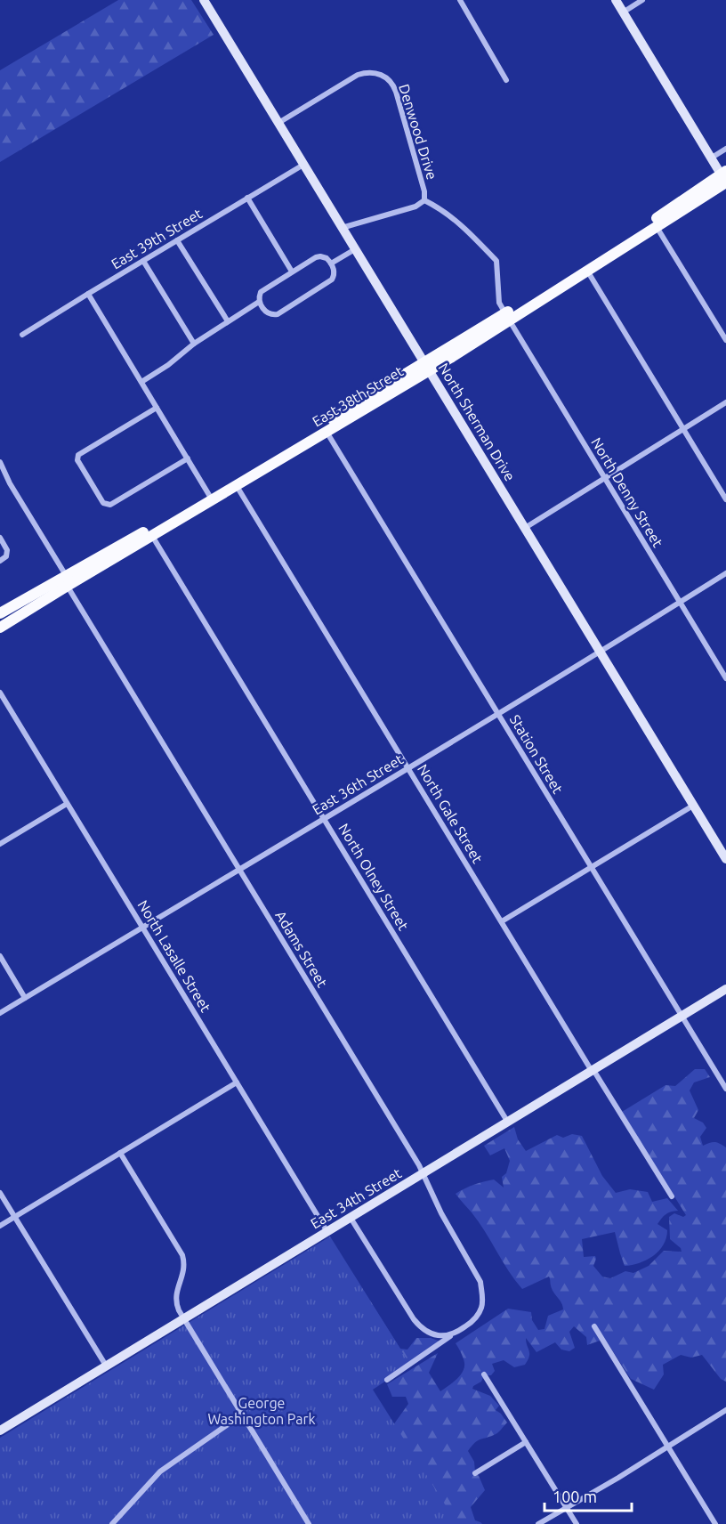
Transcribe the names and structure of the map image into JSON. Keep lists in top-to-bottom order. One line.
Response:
{"streets":{"main road":["East 38th Street","North Sherman Drive","East 34th Street"],"street":["Denwood Drive","East 39th Street","North Denny Street","Station Street","East 36th Street","North Gale Street","North Olney Street","Adams Street","North Lasalle Street"]},"crossings":[["Denwood Drive","East 38th Street"],["Denwood Drive","North Sherman Drive"],["Denwood Drive","North Denny Street"],["East 39th Street","North Sherman Drive"],["East 38th Street","North Sherman Drive"],["East 38th Street","North Denny Street"],["East 38th Street","Station Street"],["East 38th Street","North Gale Street"],["East 38th Street","North Olney Street"],["East 38th Street","Adams Street"],["North Sherman Drive","East 36th Street"],["North Denny Street","East 36th Street"],["Station Street","East 36th Street"],["Station Street","East 34th Street"],["East 36th Street","North Gale Street"],["East 36th Street","North Olney Street"],["East 36th Street","Adams Street"],["East 36th Street","North Lasalle Street"],["North Gale Street","East 34th Street"],["North Olney Street","East 34th Street"],["Adams Street","East 34th Street"],["North Lasalle Street","East 34th Street"]],"parks":["George Washington Park"],"scale_bar":"100 m"}
